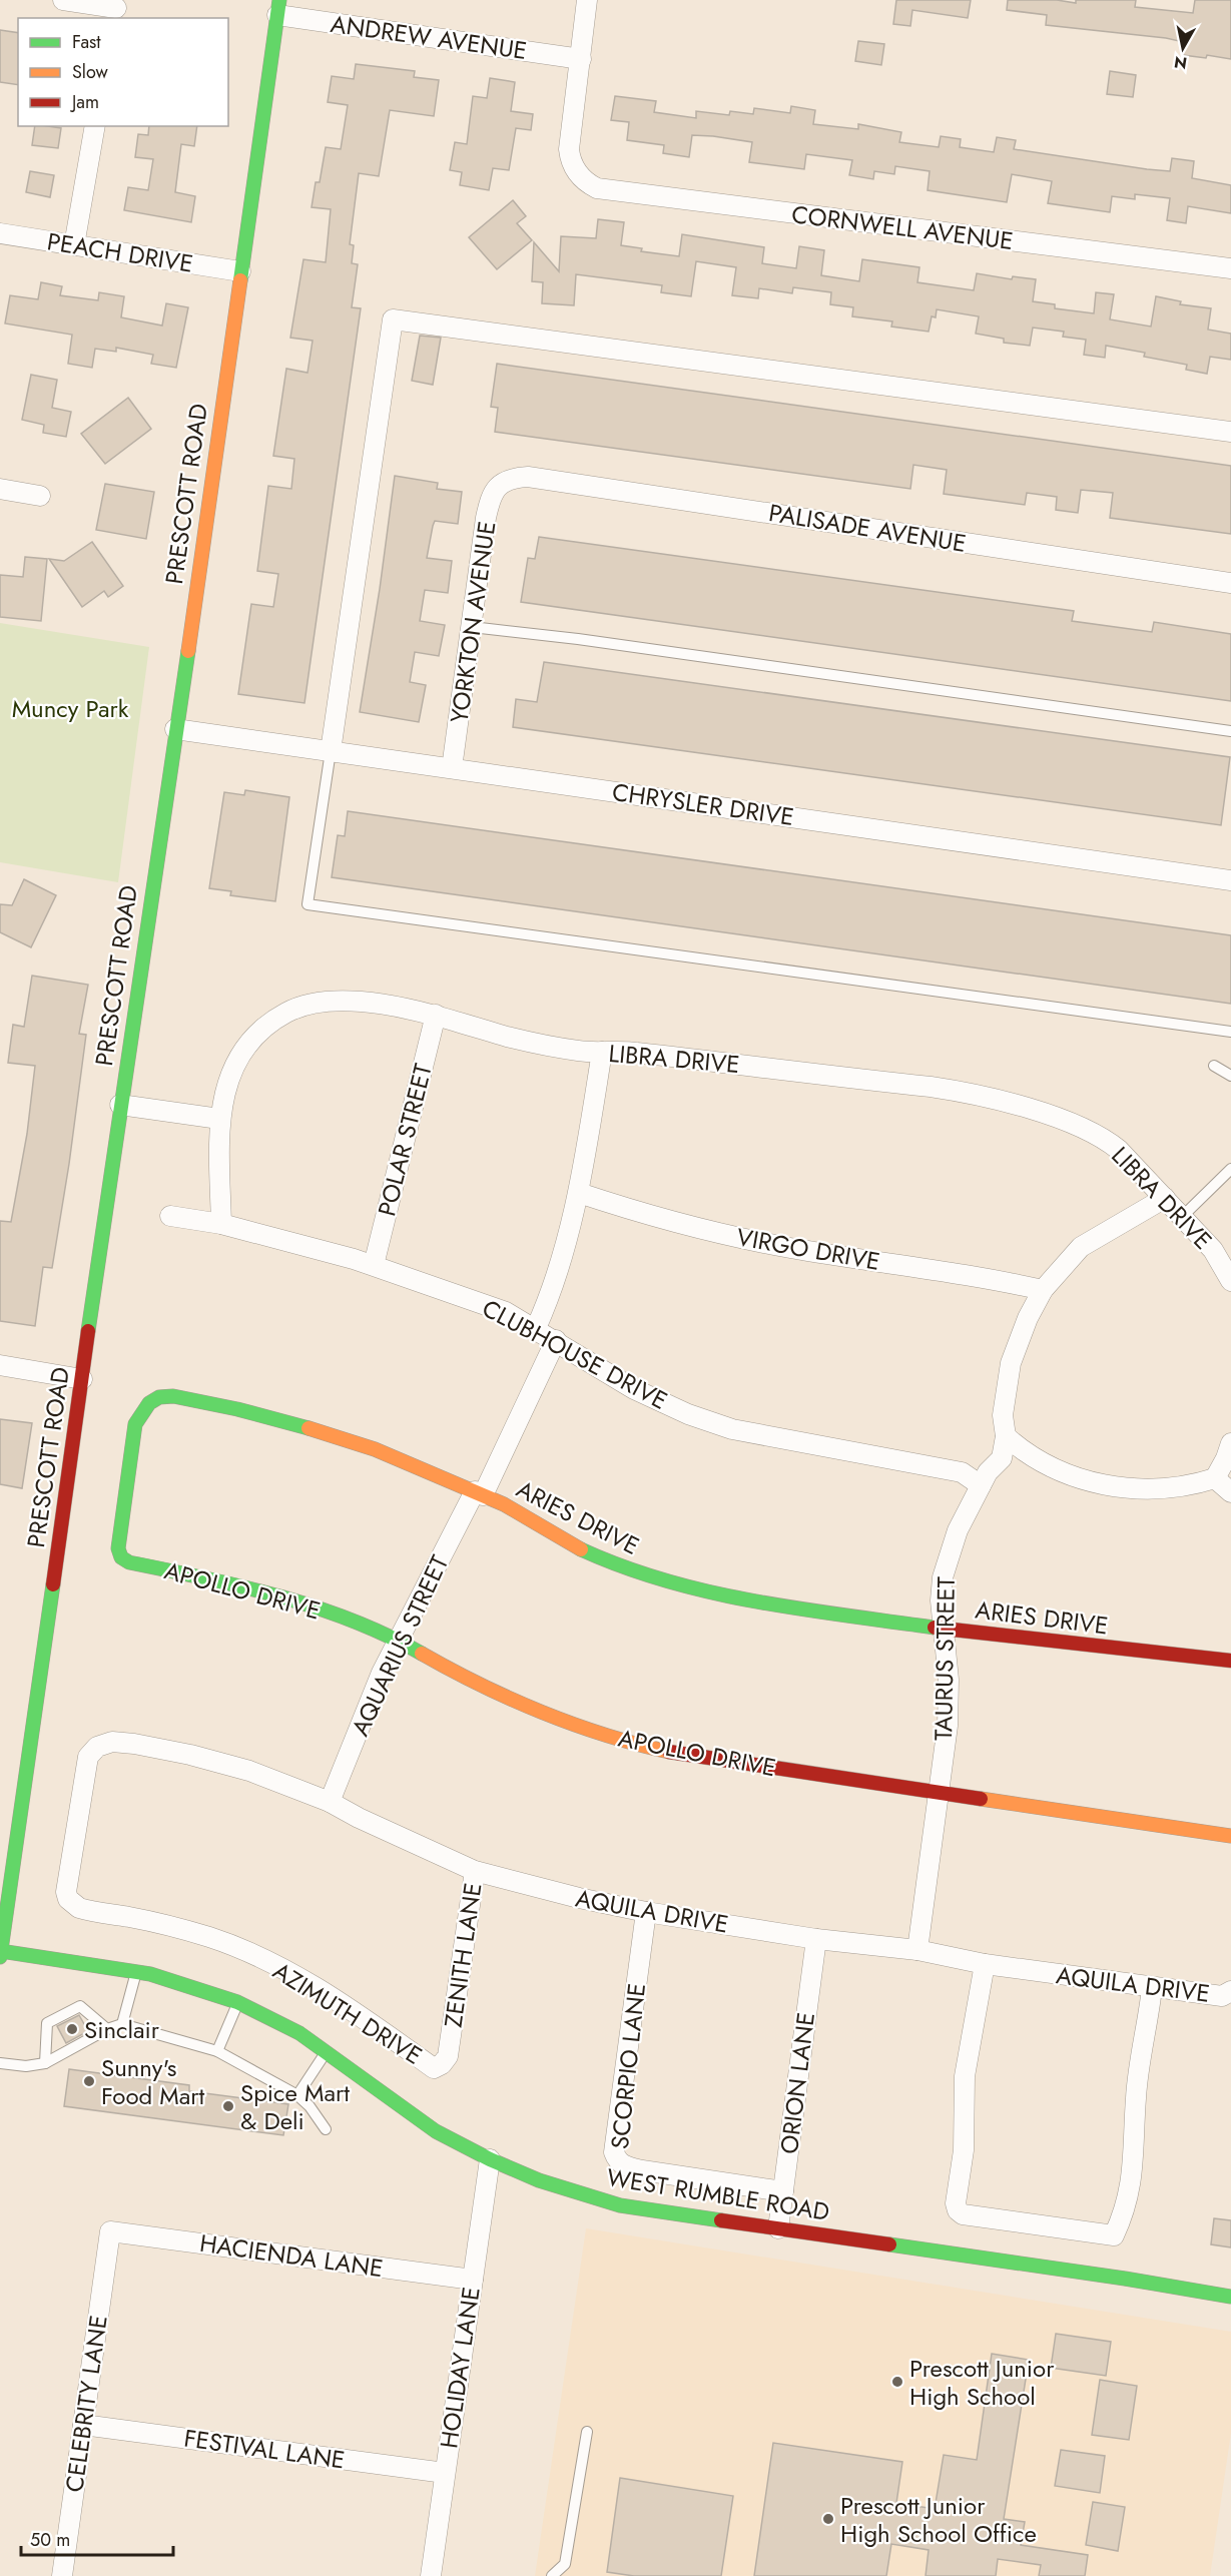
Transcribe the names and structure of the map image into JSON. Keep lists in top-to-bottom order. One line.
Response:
{"streets":{"street":["ANDREW AVENUE","CORNWELL AVENUE","PEACH DRIVE","PRESCOTT ROAD","PALISADE AVENUE","YORKTON AVENUE","CHRYSLER DRIVE","LIBRA DRIVE","POLAR STREET","VIRGO DRIVE","CLUBHOUSE DRIVE","ARIES DRIVE","APOLLO DRIVE","AQUARIUS STREET","TAURUS STREET","AQUILA DRIVE","ZENITH LANE","AZIMUTH DRIVE","SCORPIO LANE","ORION LANE","WEST RUMBLE ROAD","HACIENDA LANE","HOLIDAY LANE","CELEBRITY LANE","FESTIVAL LANE"]},"crossings":[["ANDREW AVENUE","CORNWELL AVENUE"],["ANDREW AVENUE","PRESCOTT ROAD"],["PEACH DRIVE","PRESCOTT ROAD"],["PRESCOTT ROAD","CHRYSLER DRIVE"],["PRESCOTT ROAD","WEST RUMBLE ROAD"],["PALISADE AVENUE","YORKTON AVENUE"],["YORKTON AVENUE","CHRYSLER DRIVE"],["LIBRA DRIVE","POLAR STREET"],["LIBRA DRIVE","CLUBHOUSE DRIVE"],["LIBRA DRIVE","TAURUS STREET"],["POLAR STREET","CLUBHOUSE DRIVE"],["VIRGO DRIVE","TAURUS STREET"],["CLUBHOUSE DRIVE","AQUARIUS STREET"],["CLUBHOUSE DRIVE","TAURUS STREET"],["ARIES DRIVE","APOLLO DRIVE"],["ARIES DRIVE","AQUARIUS STREET"],["ARIES DRIVE","TAURUS STREET"],["APOLLO DRIVE","AQUARIUS STREET"],["APOLLO DRIVE","TAURUS STREET"],["AQUARIUS STREET","AQUILA DRIVE"],["TAURUS STREET","AQUILA DRIVE"],["AQUILA DRIVE","ZENITH LANE"],["AQUILA DRIVE","AZIMUTH DRIVE"],["AQUILA DRIVE","SCORPIO LANE"],["AQUILA DRIVE","ORION LANE"],["ZENITH LANE","AZIMUTH DRIVE"],["SCORPIO LANE","ORION LANE"],["ORION LANE","WEST RUMBLE ROAD"],["WEST RUMBLE ROAD","HOLIDAY LANE"],["HACIENDA LANE","HOLIDAY LANE"],["HACIENDA LANE","CELEBRITY LANE"],["HOLIDAY LANE","FESTIVAL LANE"],["CELEBRITY LANE","FESTIVAL LANE"]],"parks":["Muncy Park"],"places":["Sinclair","Sunny's Food Mart","Spice Mart & Deli","Prescott Junior High School","Prescott Junior High School Office"],"legend":["Fast","Slow","Jam"],"scale_bar":"50 m","north":"bottom"}
